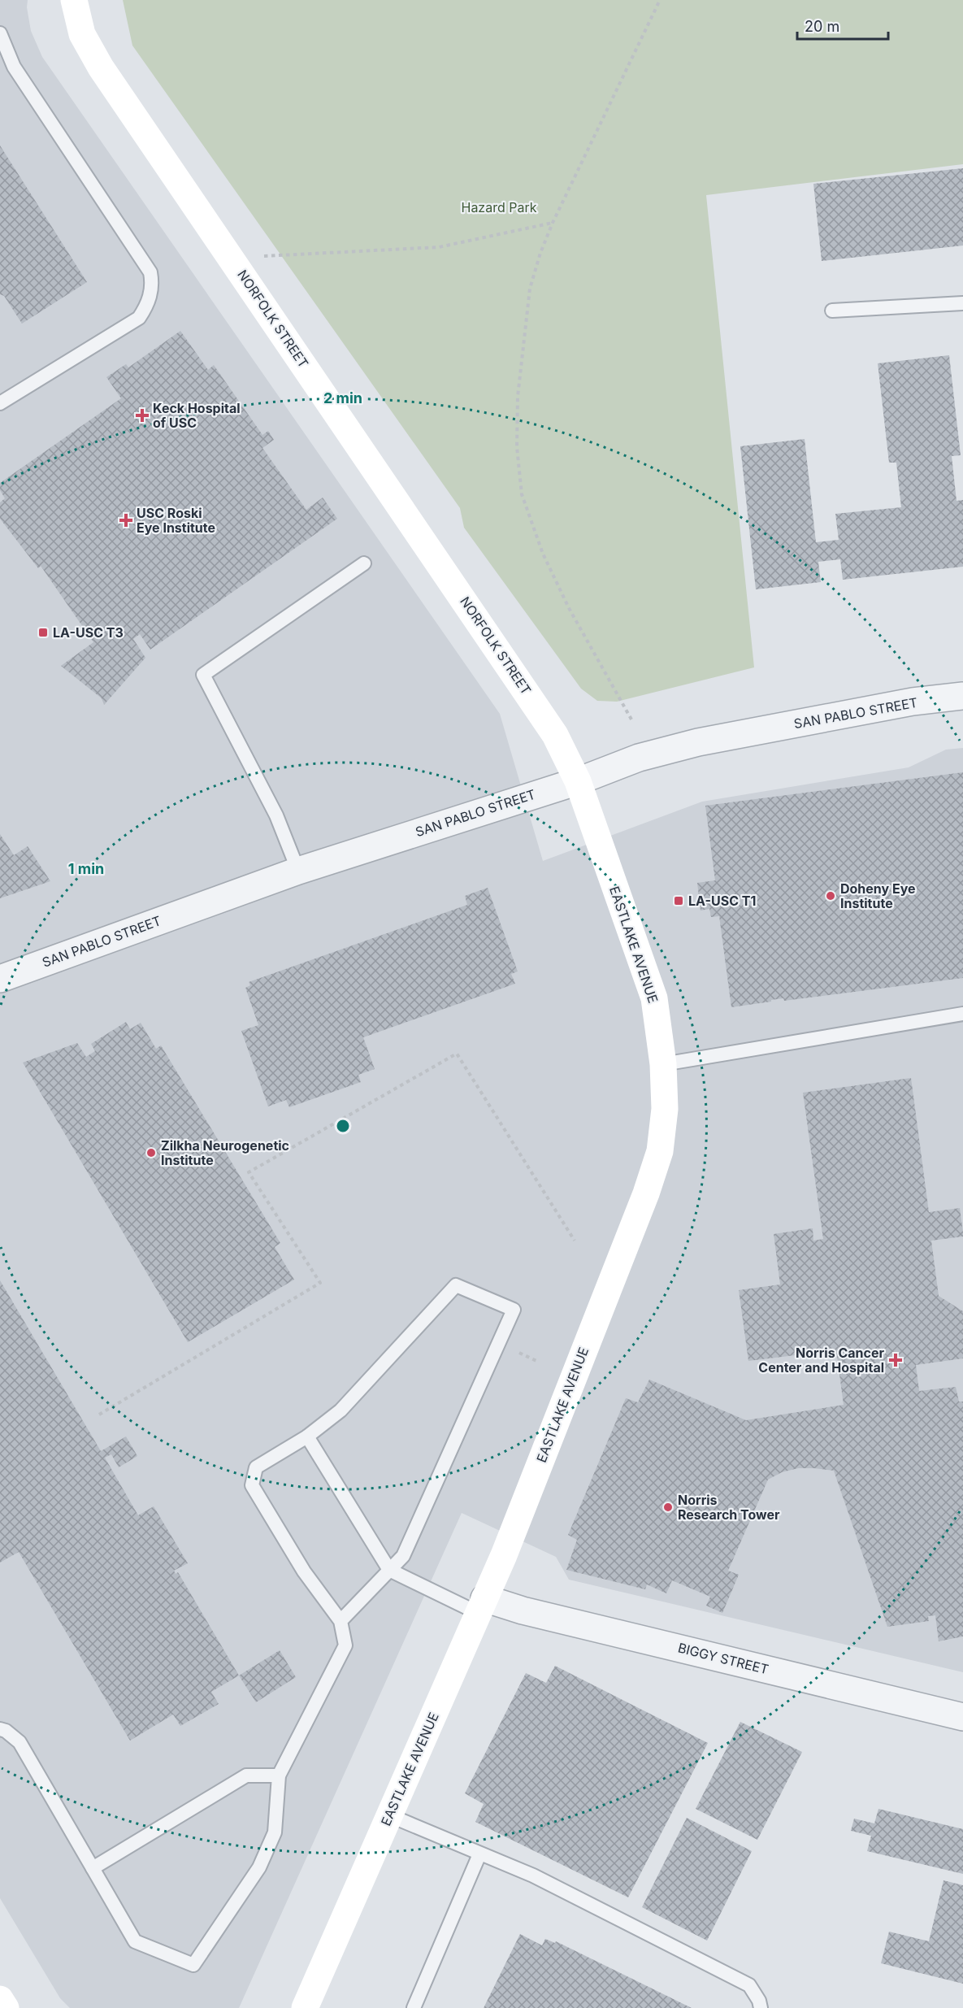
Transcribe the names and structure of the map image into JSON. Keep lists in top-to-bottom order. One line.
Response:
{"streets":{"street":["NORFOLK STREET","SAN PABLO STREET","EASTLAKE AVENUE","BIGGY STREET"]},"crossings":[["NORFOLK STREET","SAN PABLO STREET"],["NORFOLK STREET","EASTLAKE AVENUE"],["SAN PABLO STREET","EASTLAKE AVENUE"],["EASTLAKE AVENUE","BIGGY STREET"]],"parks":["Hazard Park"],"places":{"health":["Keck Hospital of USC","USC Roski Eye Institute","Norris Cancer Center and Hospital"],"transit":["LA-USC T3","LA-USC T1"],"other":["Doheny Eye Institute","Zilkha Neurogenetic Institute","Norris Research Tower"]},"scale_bar":"20 m","rings":["2 min","1 min"]}
